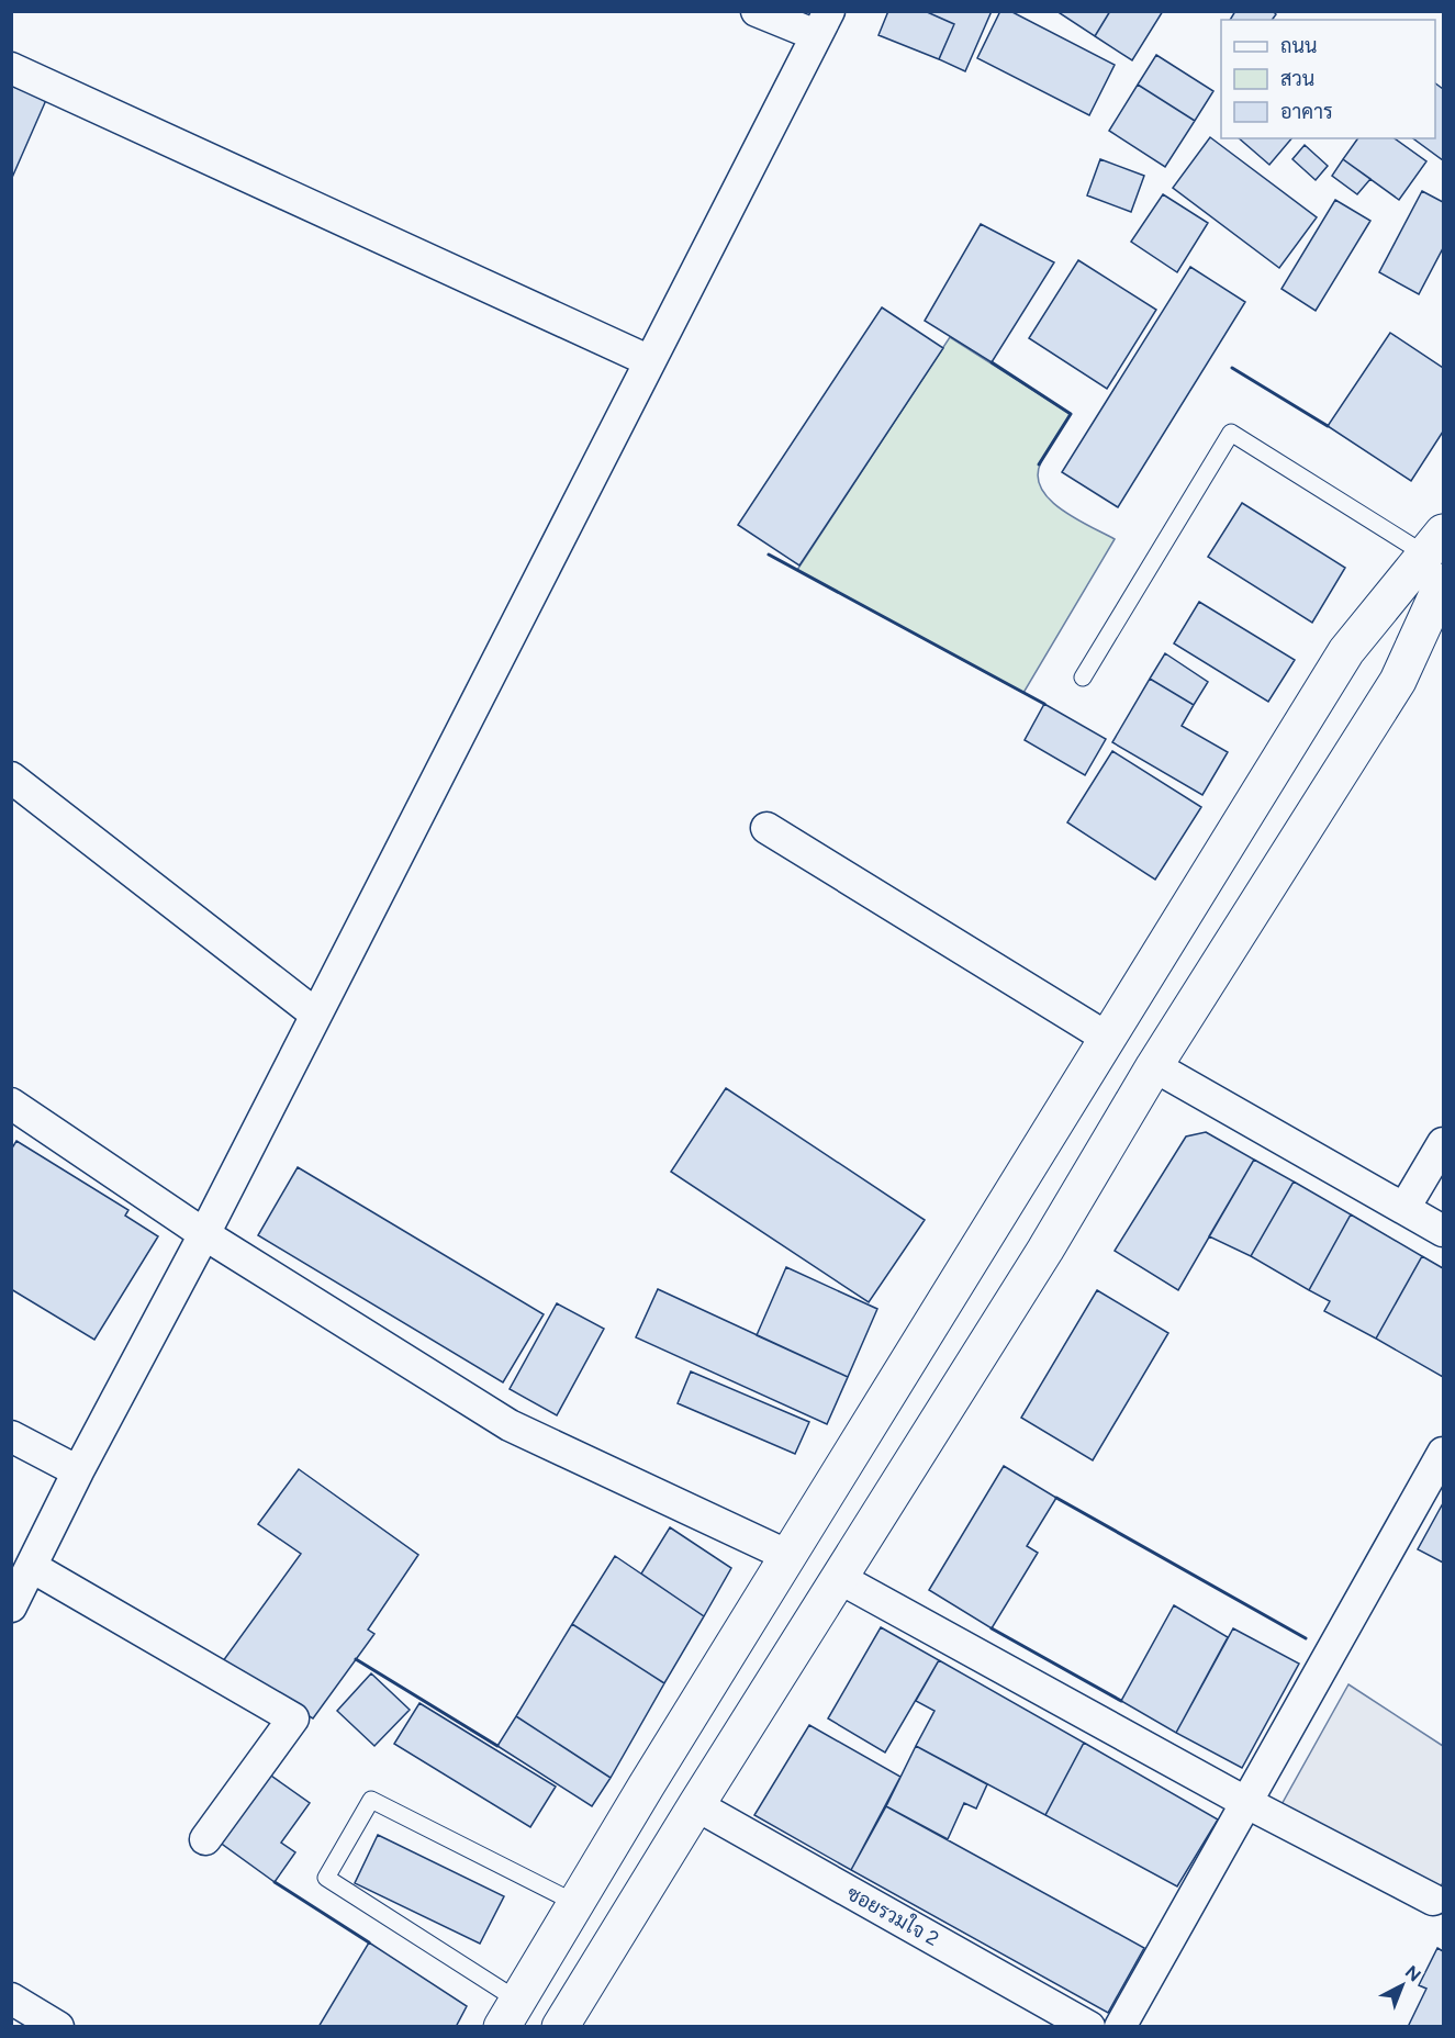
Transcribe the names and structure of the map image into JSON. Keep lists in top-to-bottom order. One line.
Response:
{"streets":{"street":["ซอยรวมใจ 2"]},"legend":["ถนน","สวน","อาคาร"],"north":"top right"}
